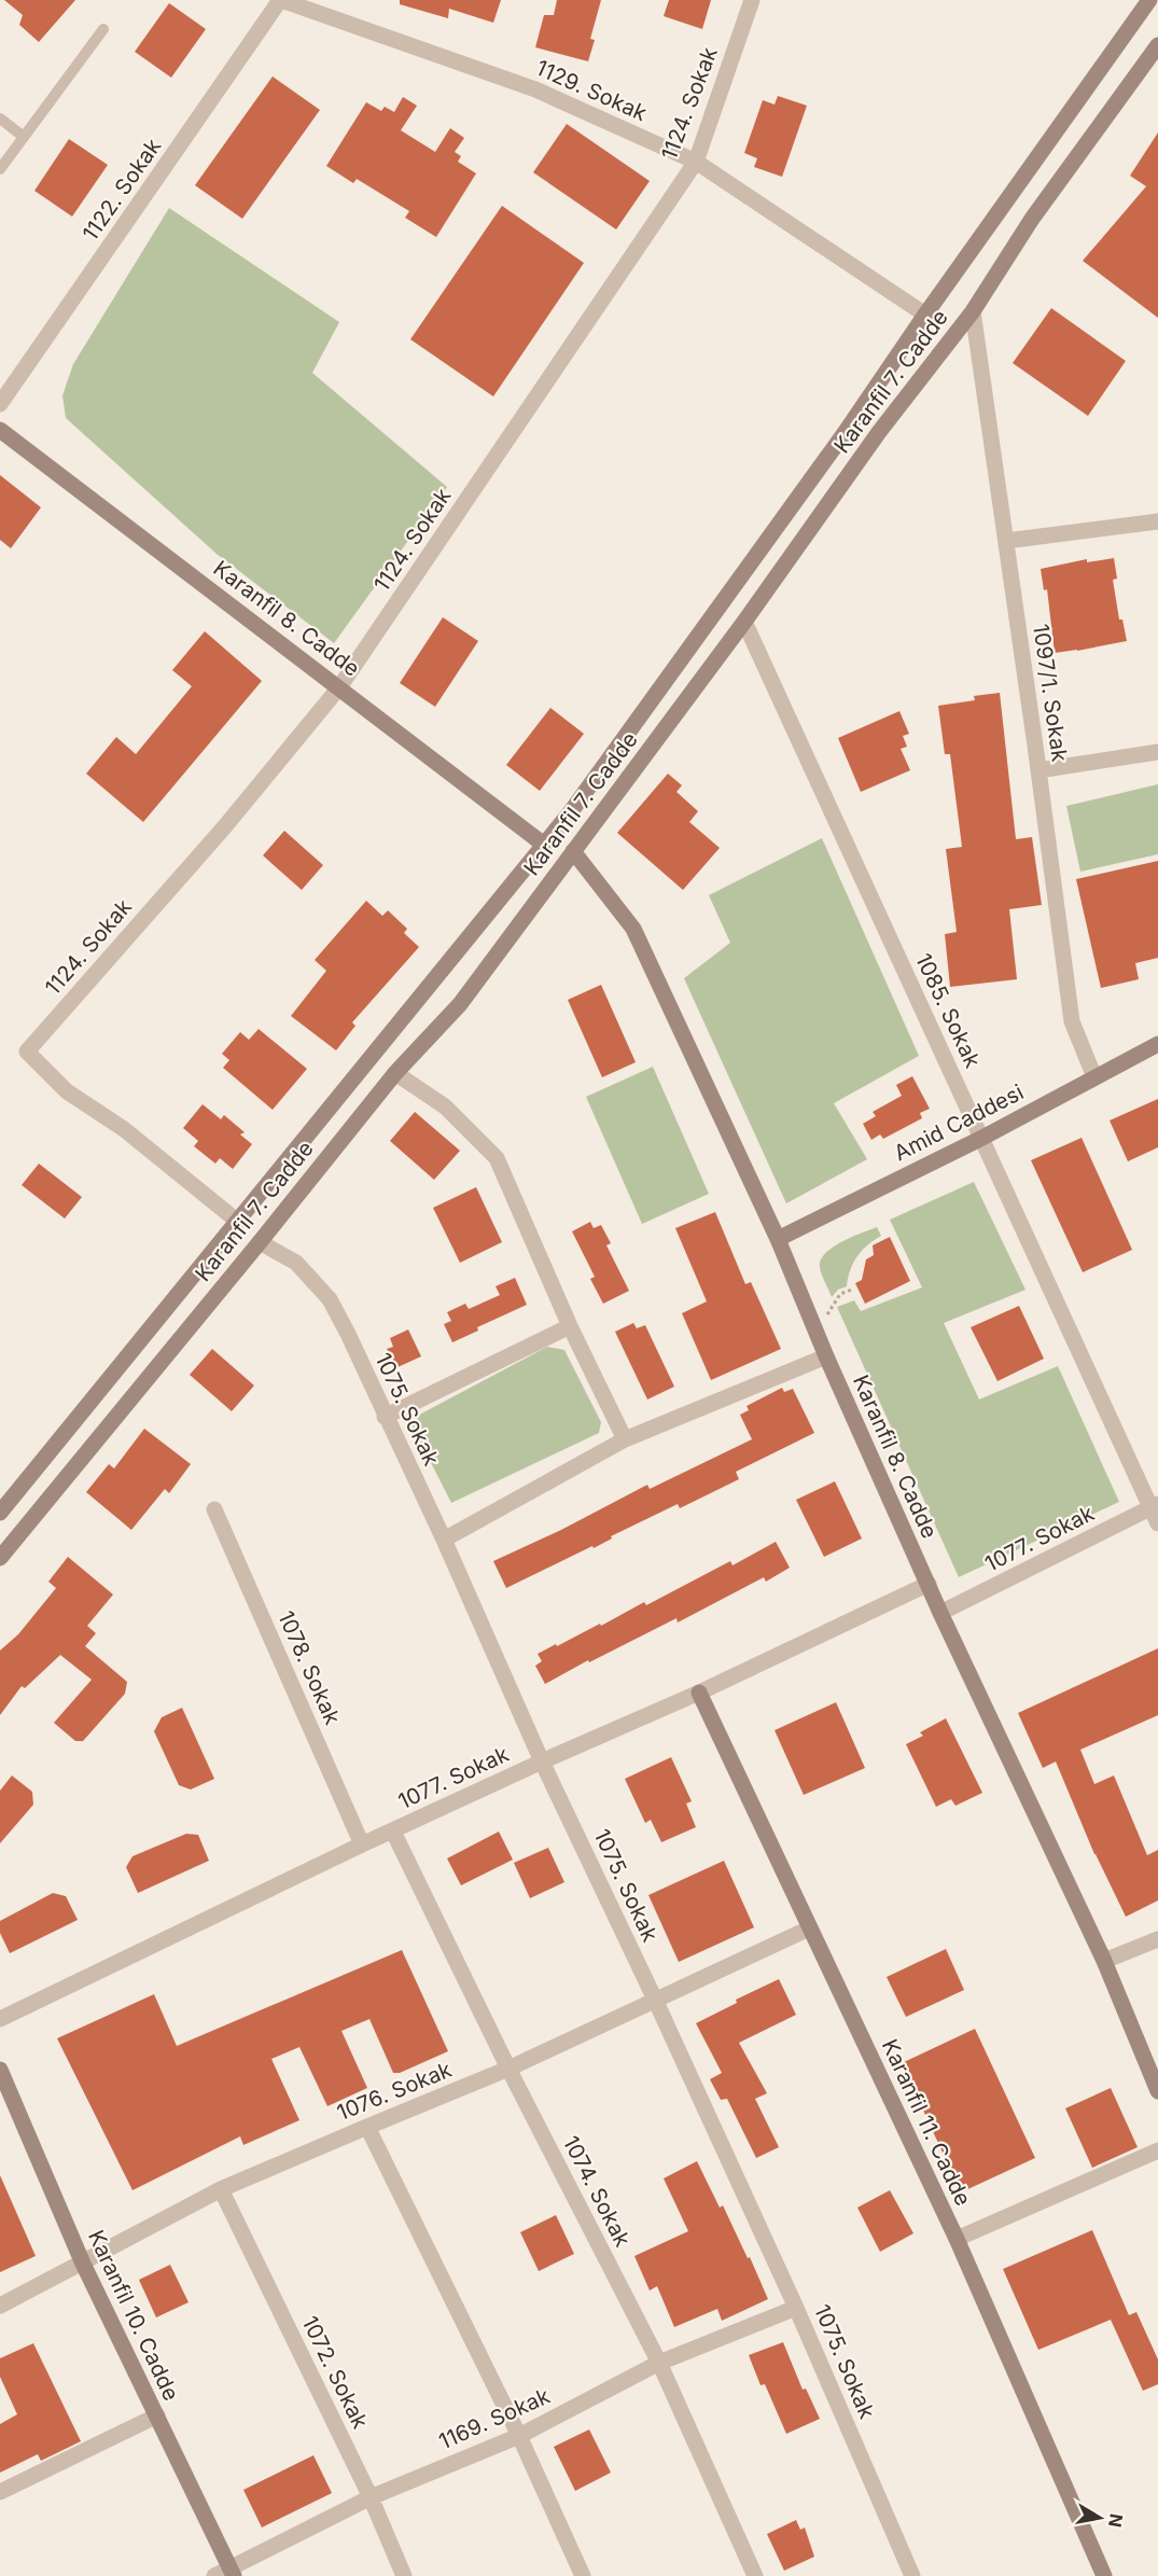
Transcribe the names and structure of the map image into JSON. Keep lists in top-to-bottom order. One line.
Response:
{"streets":{"street":["1129. Sokak","1124. Sokak","1122. Sokak","Karanfil 7. Cadde","Karanfil 8. Cadde","1097/1. Sokak","1085. Sokak","Amid Caddesi","1075. Sokak","1077. Sokak","1078. Sokak","1076. Sokak","Karanfil 11. Cadde","1074. Sokak","Karanfil 10. Cadde","1072. Sokak","1169. Sokak"]},"crossings":[["1129. Sokak","1124. Sokak"],["1129. Sokak","1122. Sokak"],["1129. Sokak","Karanfil 7. Cadde"],["1124. Sokak","Karanfil 7. Cadde"],["1124. Sokak","Karanfil 8. Cadde"],["Karanfil 7. Cadde","Karanfil 8. Cadde"],["Karanfil 7. Cadde","1097/1. Sokak"],["Karanfil 7. Cadde","1085. Sokak"],["Karanfil 7. Cadde","1075. Sokak"],["Karanfil 8. Cadde","Amid Caddesi"],["Karanfil 8. Cadde","1077. Sokak"],["1097/1. Sokak","Amid Caddesi"],["1085. Sokak","Amid Caddesi"],["1085. Sokak","1077. Sokak"],["1075. Sokak","1077. Sokak"],["1075. Sokak","1076. Sokak"],["1075. Sokak","1169. Sokak"],["1077. Sokak","1078. Sokak"],["1077. Sokak","Karanfil 11. Cadde"],["1077. Sokak","1074. Sokak"],["1076. Sokak","Karanfil 11. Cadde"],["1076. Sokak","1074. Sokak"],["1076. Sokak","Karanfil 10. Cadde"],["1076. Sokak","1072. Sokak"],["1074. Sokak","1169. Sokak"],["Karanfil 10. Cadde","1169. Sokak"],["1072. Sokak","1169. Sokak"]],"north":"right"}
